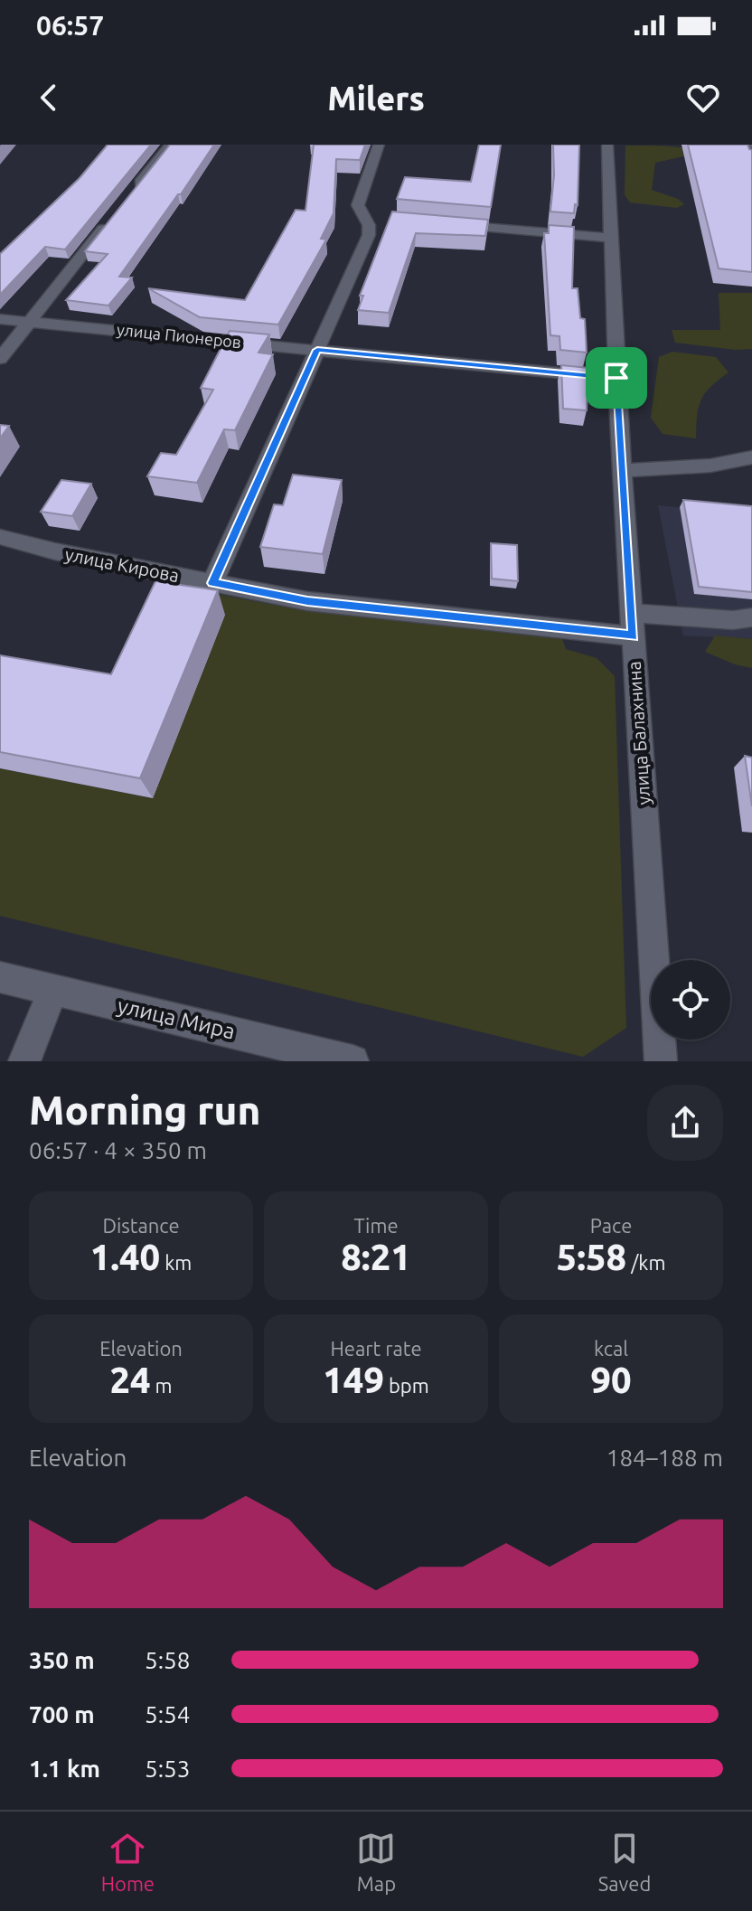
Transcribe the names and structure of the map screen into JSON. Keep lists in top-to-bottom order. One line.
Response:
{"streets":{"street":["улица Пионеров","улица Кирова","улица Балахнина","улица Мира"]},"crossings":[["улица Пионеров","улица Балахнина"],["улица Кирова","улица Балахнина"]],"page":{"status":"06:57","header":"Milers","heading":["Morning run","06:57 · 4 × 350 m"],"stats":[["Distance","1.40 km"],["Time","8:21"],["Pace","5:58 /km"],["Elevation","24 m"],["Heart rate","149 bpm"],["kcal","90"]],"chart":["Elevation","184–188 m"],"list":[{"name":"350 m","note":"5:58"},{"name":"700 m","note":"5:54"},{"name":"1.1 km","note":"5:53"}],"tabs":["Home","Map","Saved"]}}
